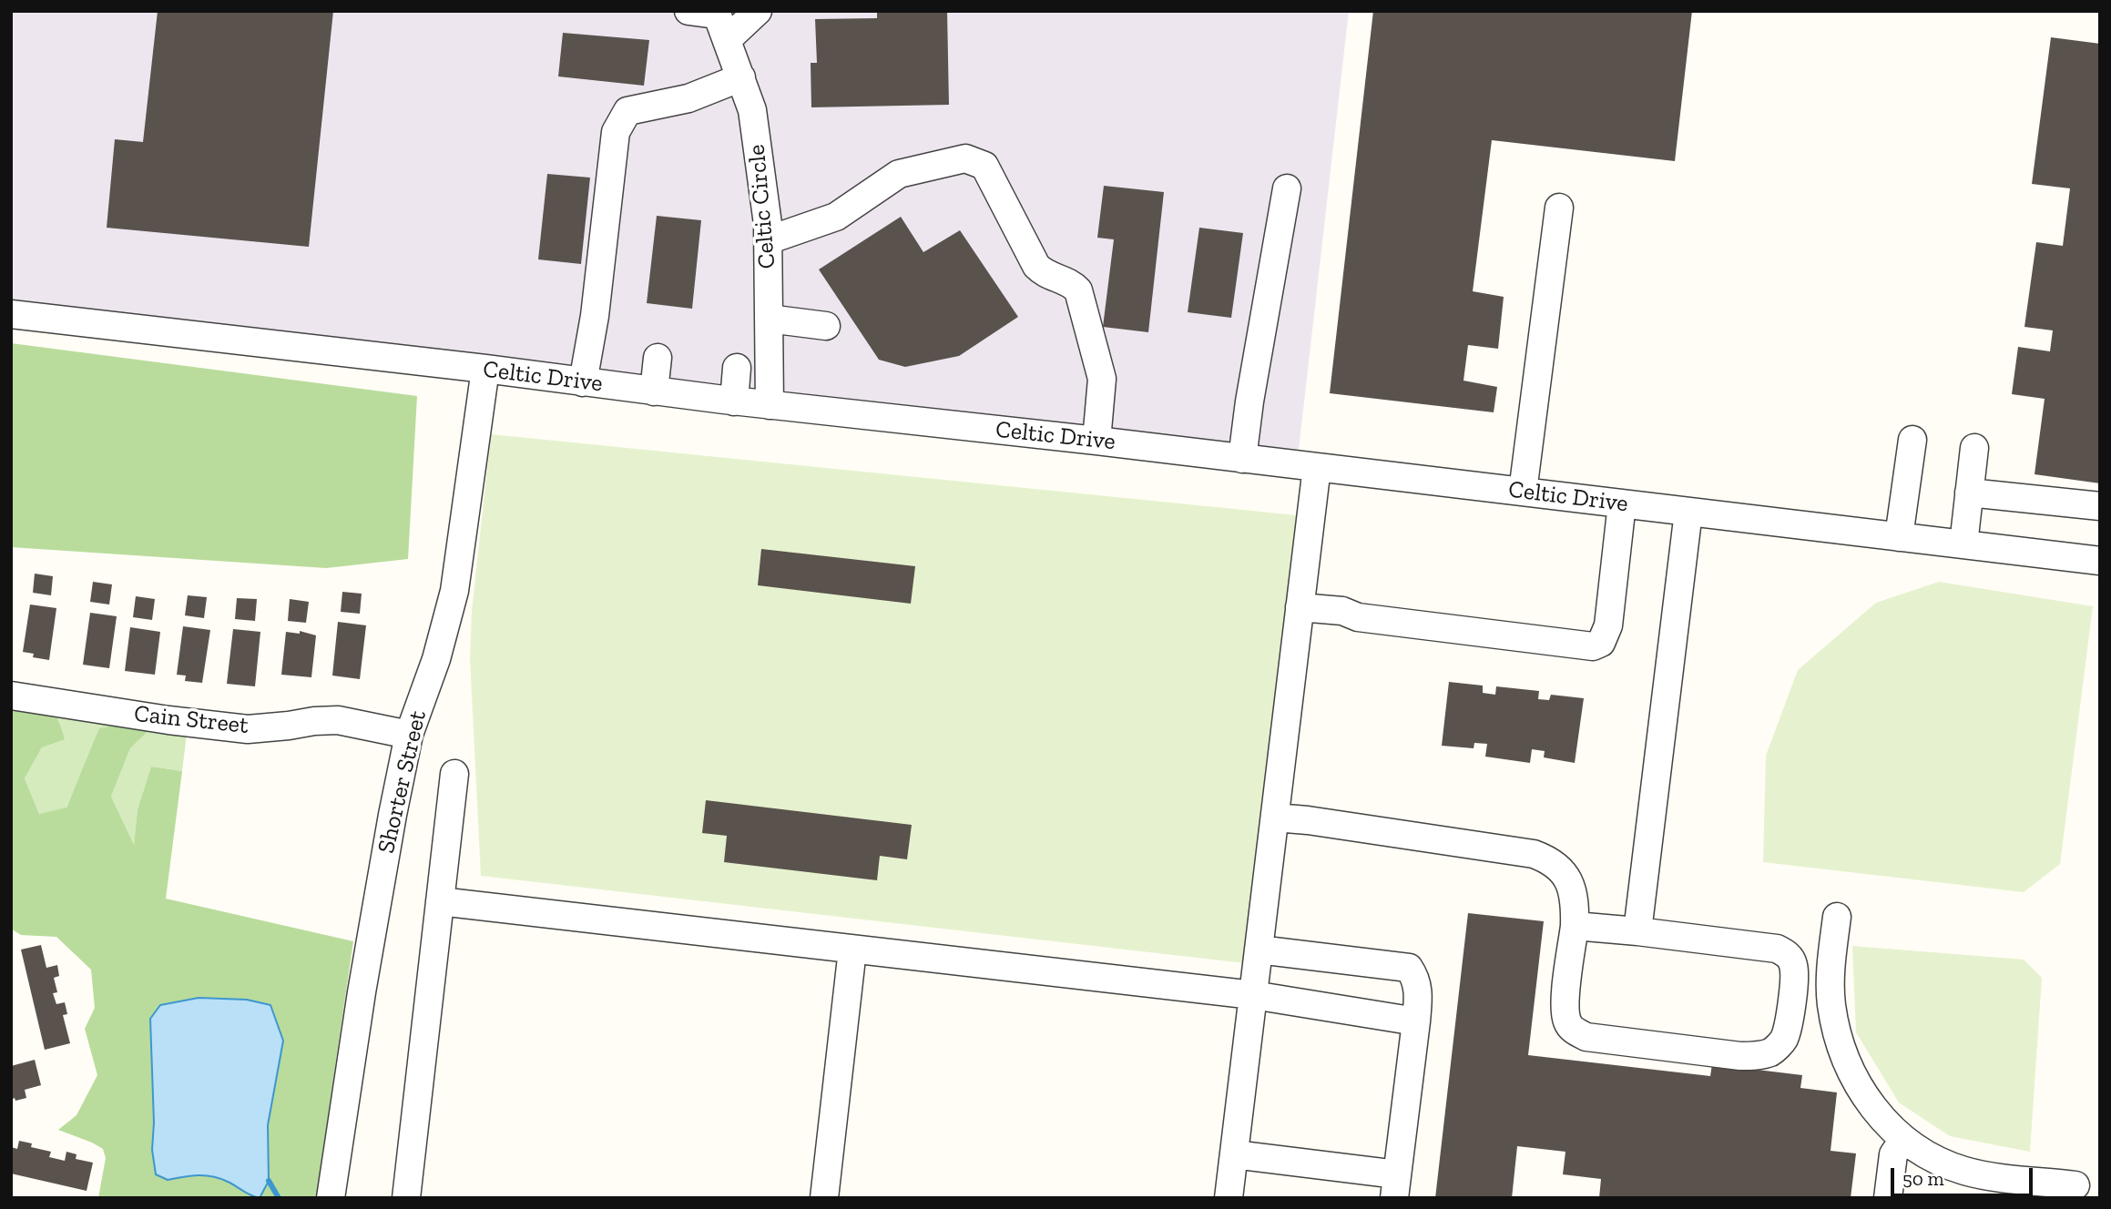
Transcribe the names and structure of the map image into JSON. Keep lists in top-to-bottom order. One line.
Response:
{"streets":{"street":["Celtic Circle","Celtic Drive","Cain Street","Shorter Street"]},"crossings":[["Celtic Circle","Celtic Drive"],["Celtic Drive","Shorter Street"],["Cain Street","Shorter Street"]],"scale_bar":"50 m"}
